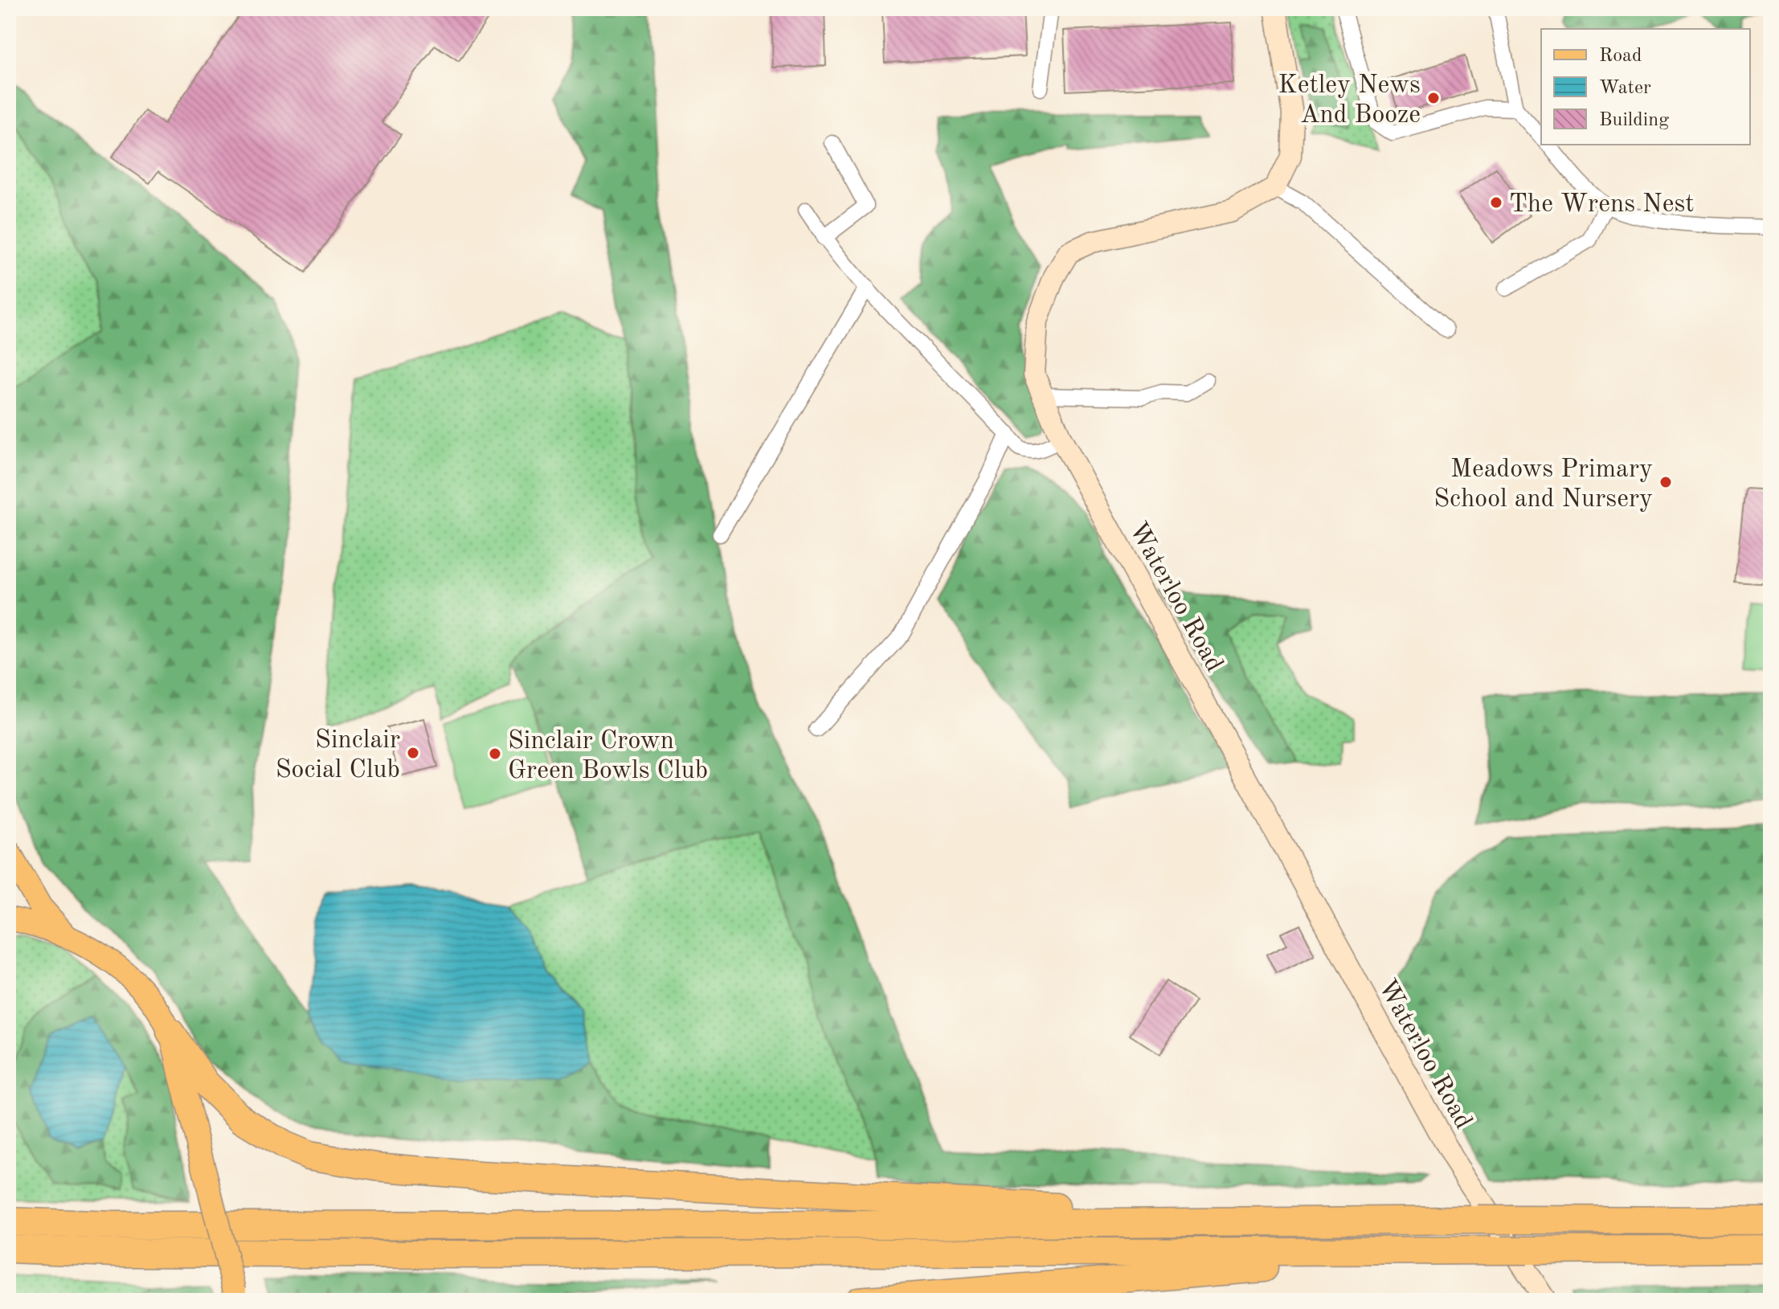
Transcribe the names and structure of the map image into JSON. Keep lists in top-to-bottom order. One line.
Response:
{"streets":{"street":["Waterloo Road"]},"places":["Ketley News And Booze","The Wrens Nest","Meadows Primary School and Nursery","Sinclair Social Club","Sinclair Crown Green Bowls Club"],"legend":["Road","Water","Building"]}
